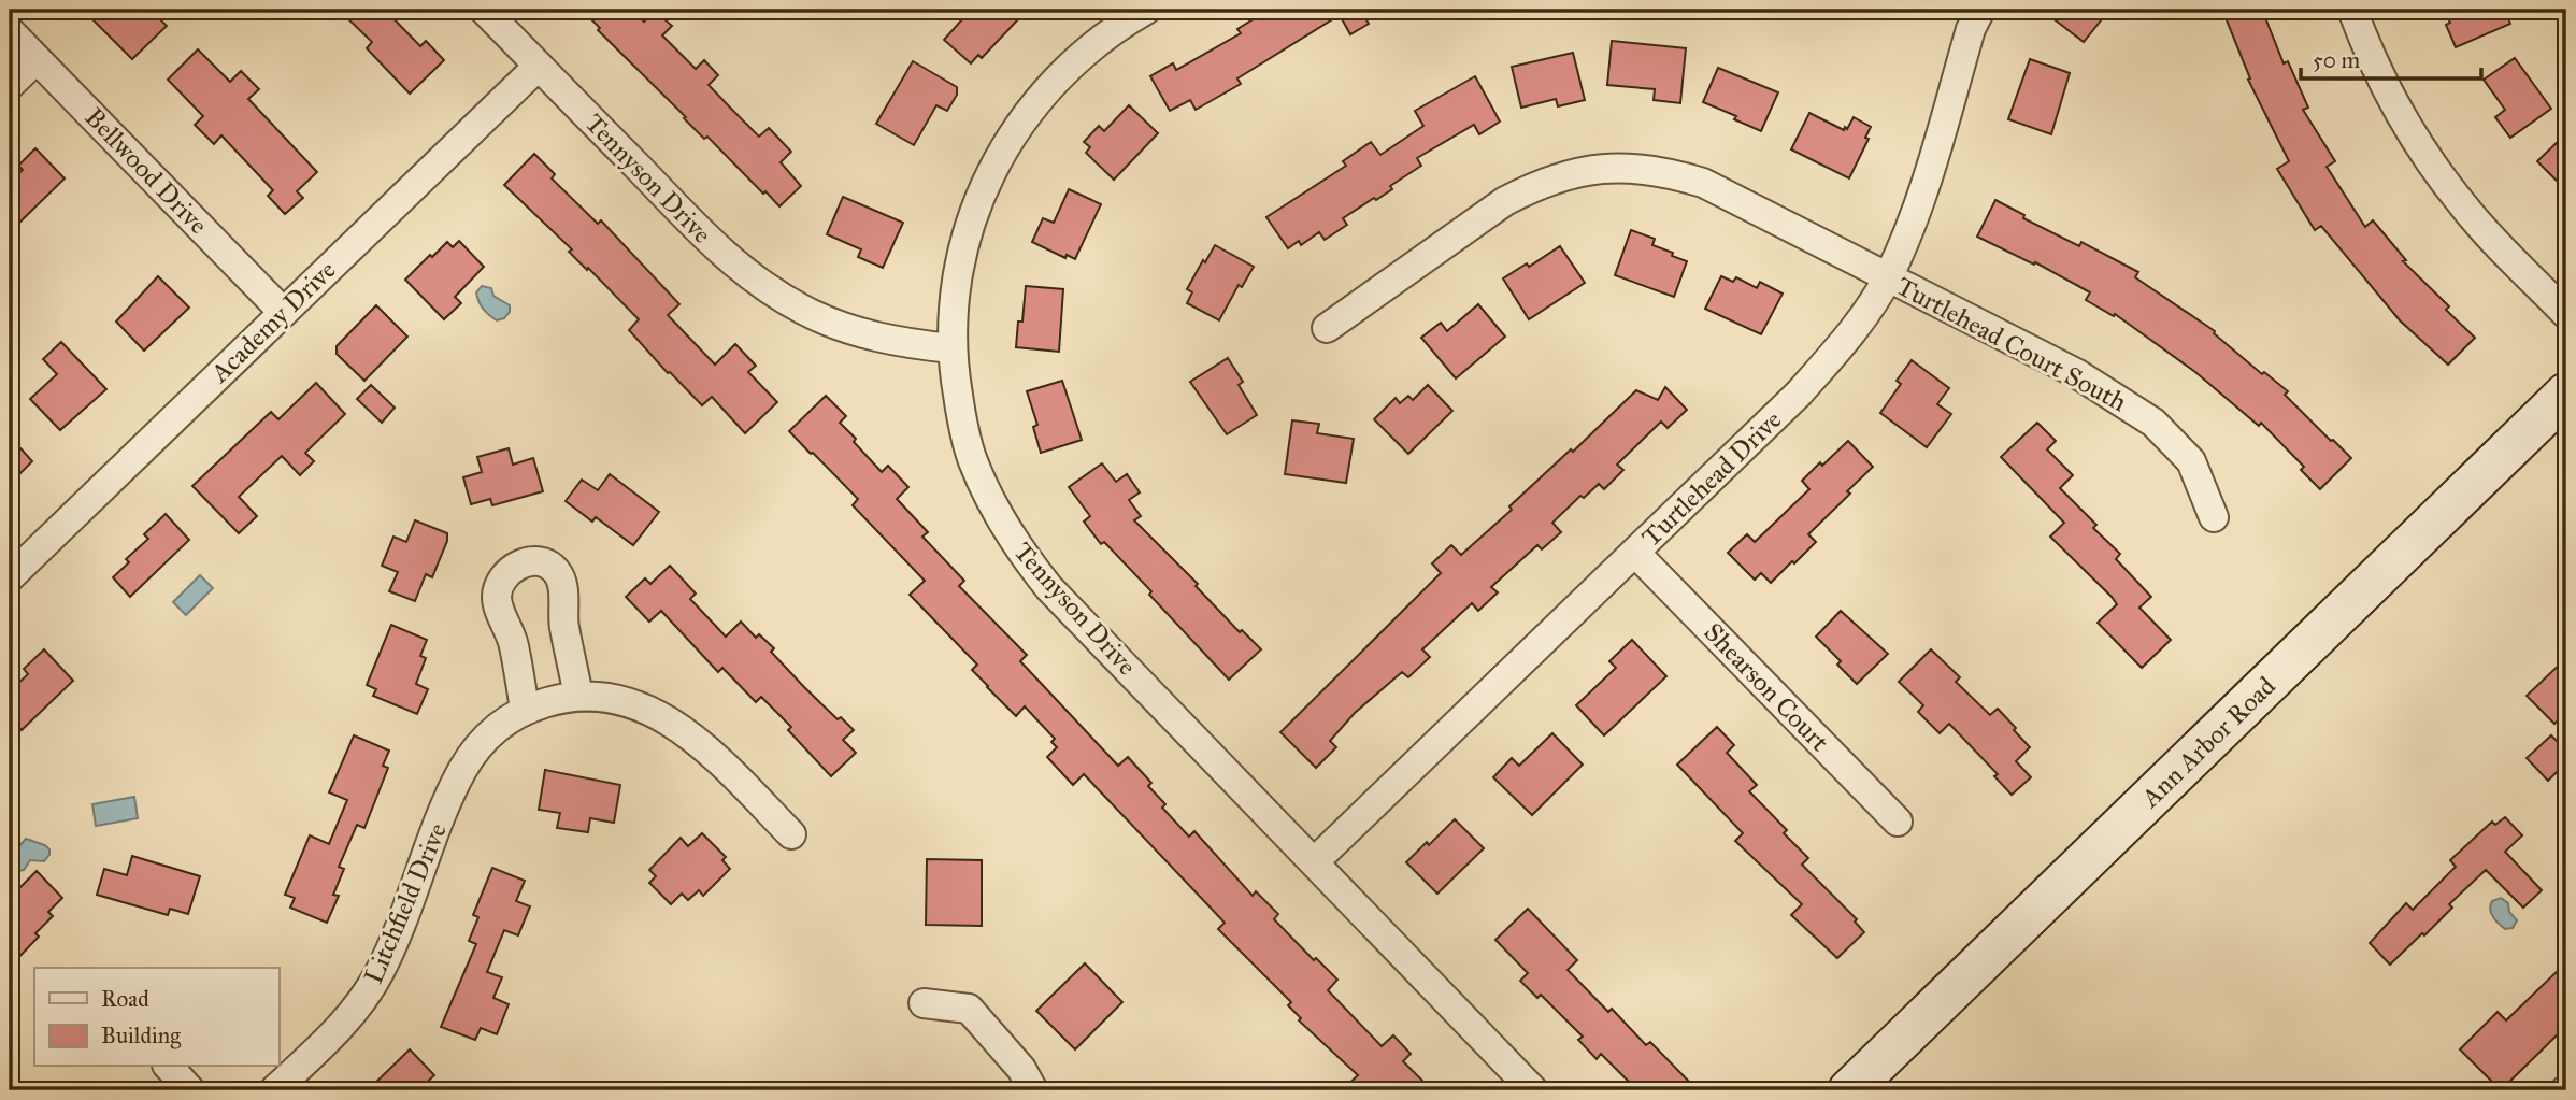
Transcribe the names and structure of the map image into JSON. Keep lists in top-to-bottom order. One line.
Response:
{"streets":{"main road":["Ann Arbor Road"],"street":["Bellwood Drive","Tennyson Drive","Academy Drive","Turtlehead Court South","Turtlehead Drive","Shearson Court","Litchfield Drive"]},"crossings":[["Bellwood Drive","Academy Drive"],["Tennyson Drive","Academy Drive"],["Tennyson Drive","Turtlehead Drive"],["Turtlehead Court South","Turtlehead Drive"],["Turtlehead Drive","Shearson Court"]],"legend":["Road","Building"],"scale_bar":"50 m"}
